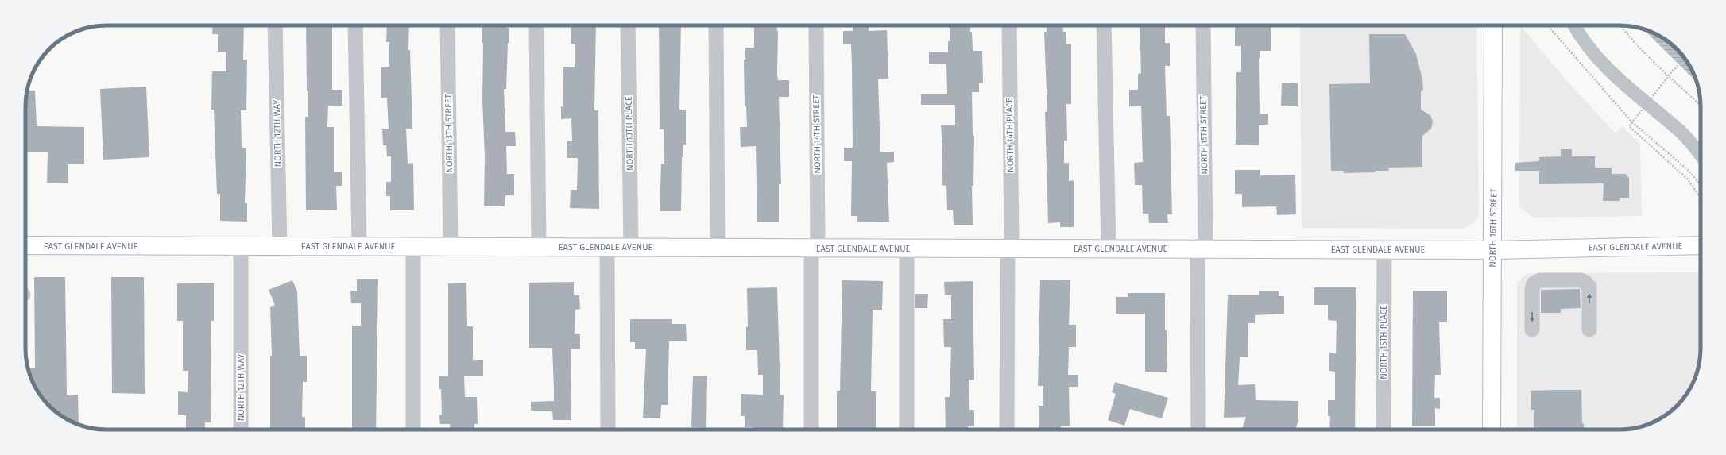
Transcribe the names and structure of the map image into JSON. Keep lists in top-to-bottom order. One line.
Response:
{"streets":{"main road":["NORTH 16TH STREET","EAST GLENDALE AVENUE"],"street":["NORTH 12TH WAY","NORTH 13TH STREET","NORTH 13TH PLACE","NORTH 14TH STREET","NORTH 14TH PLACE","NORTH 15TH STREET","NORTH 15TH PLACE"]},"crossings":[["NORTH 12TH WAY","EAST GLENDALE AVENUE"],["NORTH 13TH STREET","EAST GLENDALE AVENUE"],["NORTH 13TH PLACE","EAST GLENDALE AVENUE"],["NORTH 14TH STREET","EAST GLENDALE AVENUE"],["NORTH 14TH PLACE","EAST GLENDALE AVENUE"],["NORTH 15TH STREET","EAST GLENDALE AVENUE"],["NORTH 16TH STREET","EAST GLENDALE AVENUE"],["EAST GLENDALE AVENUE","NORTH 15TH PLACE"]]}
